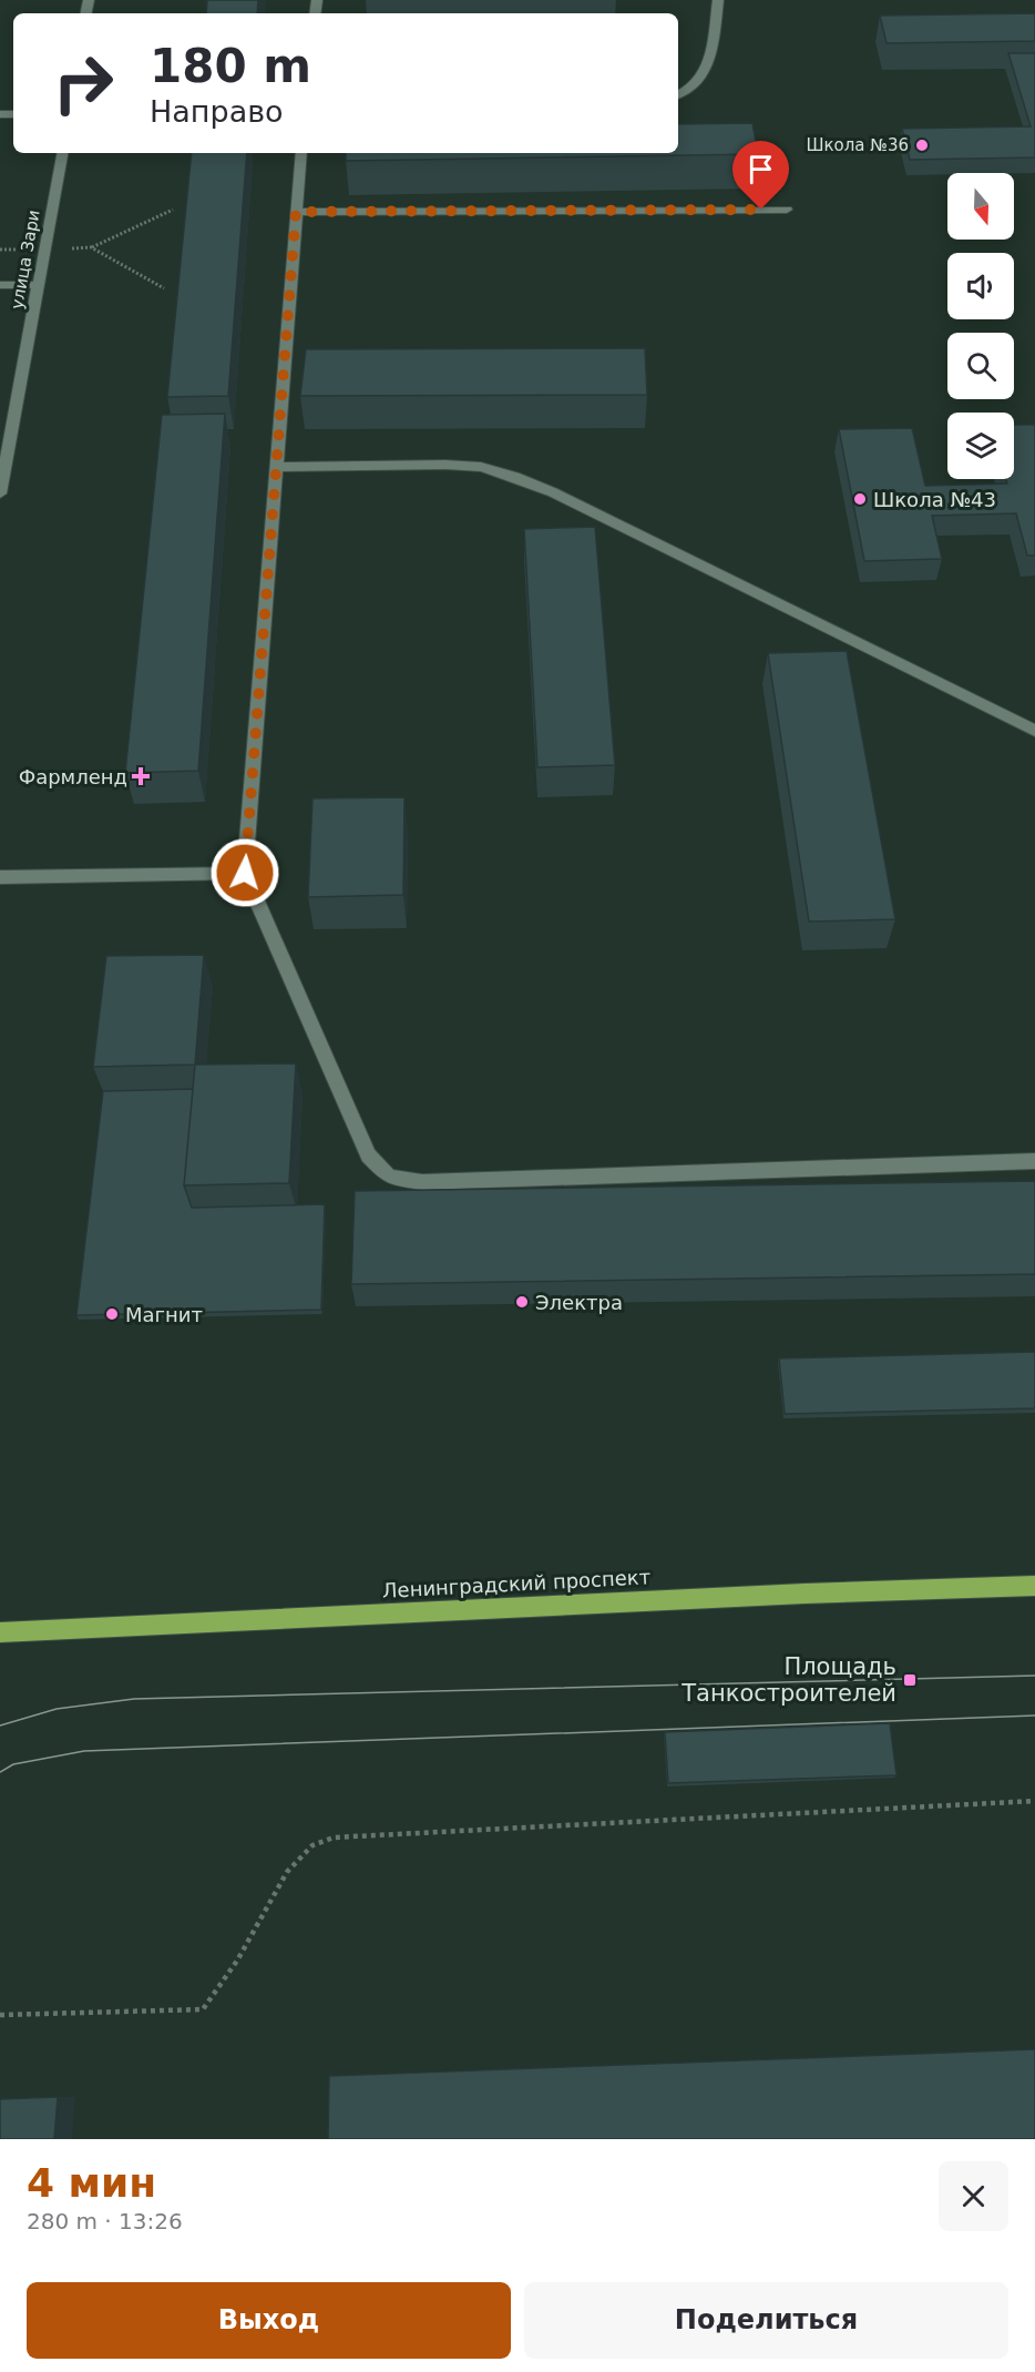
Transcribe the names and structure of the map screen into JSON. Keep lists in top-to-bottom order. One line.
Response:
{"streets":{"main road":["Ленинградский проспект"],"street":["улица Зари"]},"places":{"other":["Школа №36","Школа №43","Электра","Магнит"],"health":["Фармленд"],"transit":["Площадь Танкостроителей"]},"north":"bottom","page":{"turn":["180 m","Направо"],"heading":["4 мин","280 m · 13:26"],"buttons":["Выход","Поделиться"]}}
